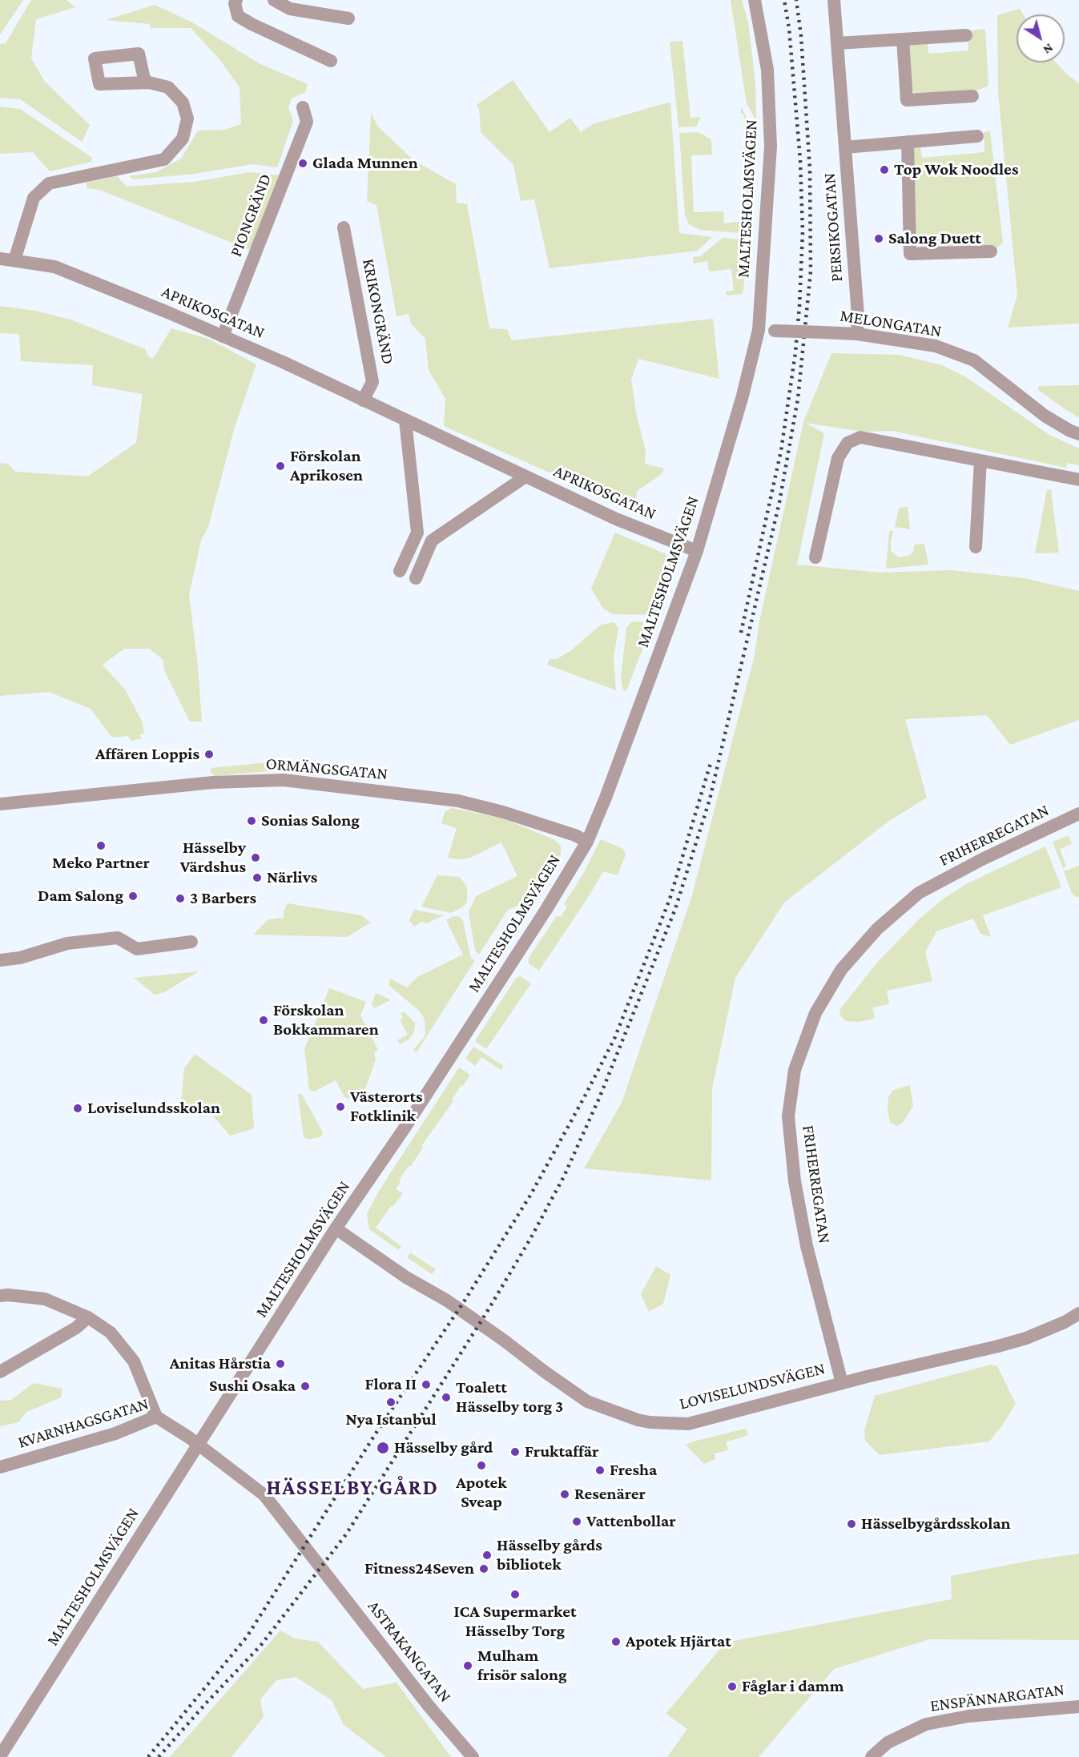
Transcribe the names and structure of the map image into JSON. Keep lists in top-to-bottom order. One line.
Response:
{"streets":{"street":["MALTESHOLMSVÄGEN","PIONGRÄND","PERSIKOGATAN","KRIKONGRÄND","APRIKOSGATAN","MELONGATAN","ORMÄNGSGATAN","FRIHERREGATAN","LOVISELUNDSVÄGEN","KVARNHAGSGATAN","ASTRAKANGATAN","ENSPÄNNARGATAN"]},"crossings":[["MALTESHOLMSVÄGEN","APRIKOSGATAN"],["MALTESHOLMSVÄGEN","MELONGATAN"],["MALTESHOLMSVÄGEN","ORMÄNGSGATAN"],["MALTESHOLMSVÄGEN","LOVISELUNDSVÄGEN"],["MALTESHOLMSVÄGEN","KVARNHAGSGATAN"],["MALTESHOLMSVÄGEN","ASTRAKANGATAN"],["PIONGRÄND","APRIKOSGATAN"],["PERSIKOGATAN","MELONGATAN"],["KRIKONGRÄND","APRIKOSGATAN"],["FRIHERREGATAN","LOVISELUNDSVÄGEN"],["KVARNHAGSGATAN","ASTRAKANGATAN"]],"districts":["HÄSSELBY GÅRD"],"places":["Glada Munnen","Top Wok Noodles","Salong Duett","Förskolan Aprikosen","Affären Loppis","Sonias Salong","Meko Partner","Hässelby Värdshus","Närlivs","Dam Salong","3 Barbers","Förskolan Bokkammaren","Västerorts Fotklinik","Loviselundsskolan","Anitas Hårstia","Flora II","Sushi Osaka","Toalett Hässelby torg 3","Nya Istanbul","Hässelby gård","Fruktaffär","Apotek Sveap","Fresha","Resenärer","Vattenbollar","Hässelbygårdsskolan","Hässelby gårds bibliotek","Fitness24Seven","ICA Supermarket Hässelby Torg","Apotek Hjärtat","Mulham frisör salong","Fåglar i damm"],"north":"bottom right"}
